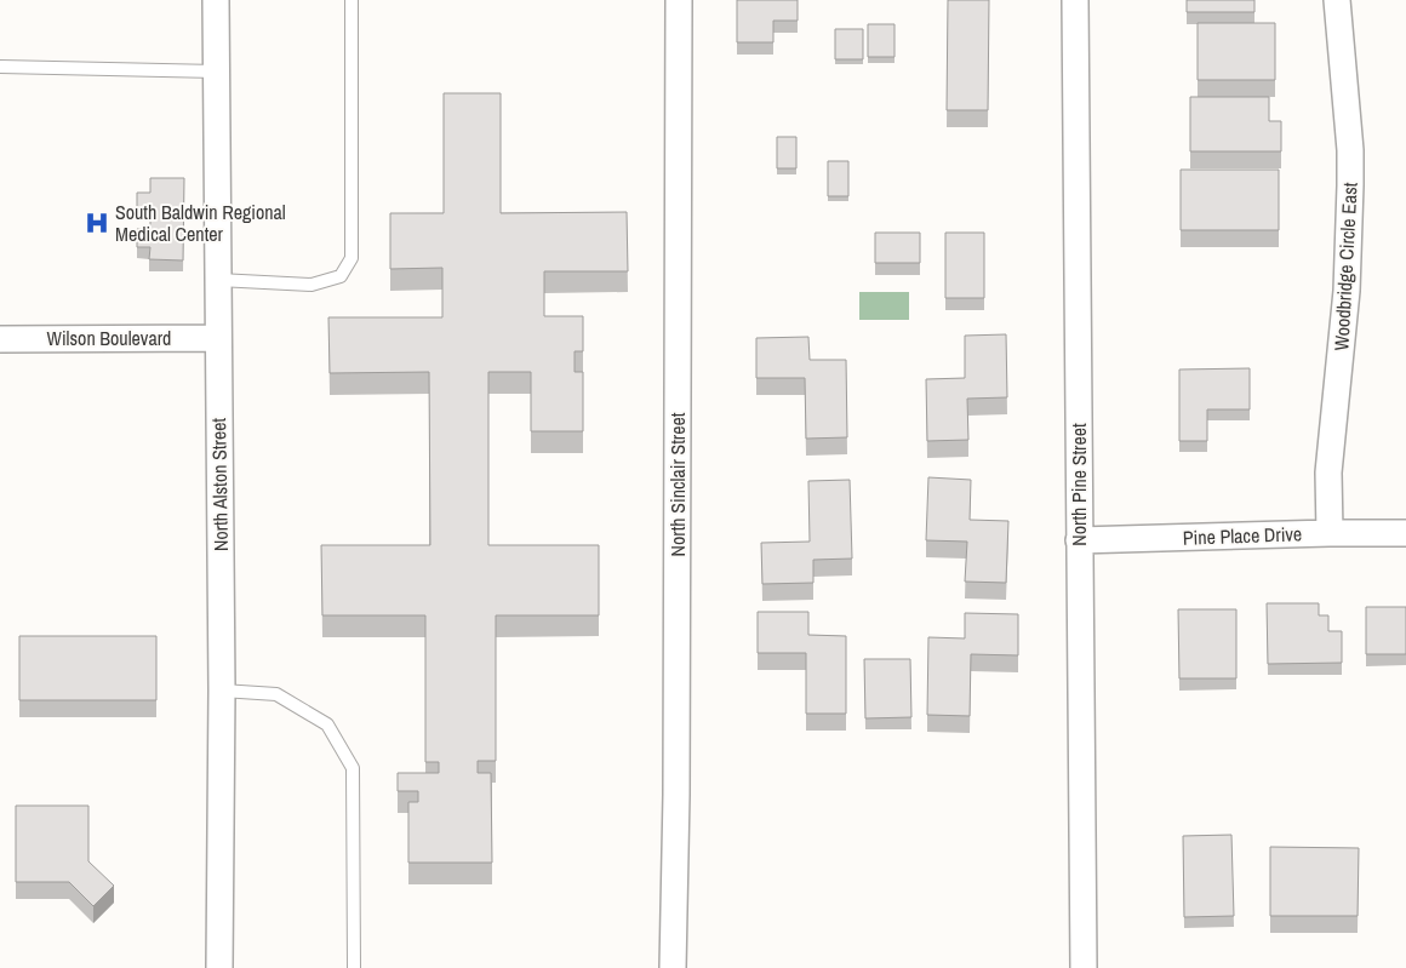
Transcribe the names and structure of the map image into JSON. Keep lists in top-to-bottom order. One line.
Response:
{"streets":{"street":["Woodbridge Circle East","Wilson Boulevard","North Alston Street","North Sinclair Street","North Pine Street","Pine Place Drive"]},"crossings":[["Woodbridge Circle East","Pine Place Drive"],["Wilson Boulevard","North Alston Street"],["North Pine Street","Pine Place Drive"]],"places":{"hospital":["South Baldwin Regional Medical Center"]}}
